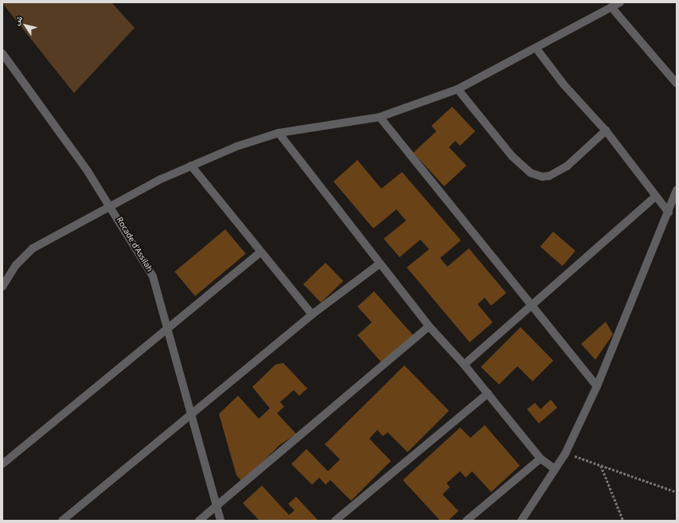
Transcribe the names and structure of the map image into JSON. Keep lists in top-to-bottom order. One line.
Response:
{"streets":{"street":["Rocade d'Assilah"]},"north":"top left"}
